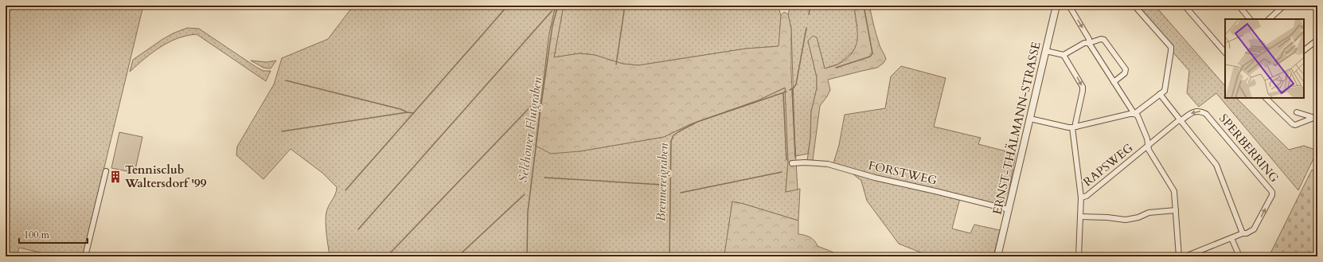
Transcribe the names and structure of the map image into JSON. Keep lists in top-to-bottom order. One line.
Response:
{"streets":{"street":["ERNST-THÄLMANN-STRASSE","SPERBERRING","RAPSWEG","FORSTWEG"]},"crossings":[["ERNST-THÄLMANN-STRASSE","FORSTWEG"],["SPERBERRING","RAPSWEG"]],"water":["Selchower Flutgraben","Brennereigraben"],"places":{"building":["Tennisclub Waltersdorf '99"]},"scale_bar":"100 m"}
